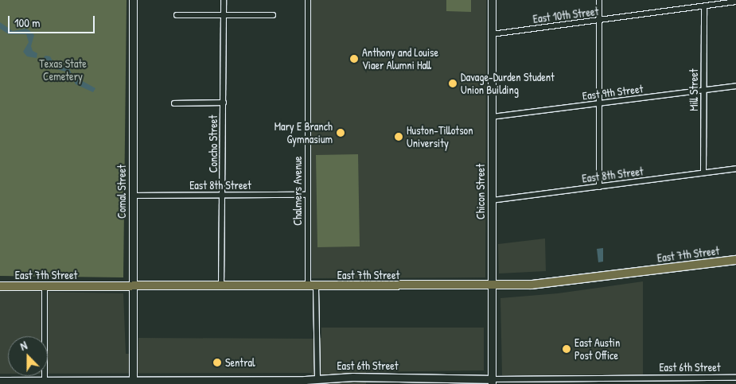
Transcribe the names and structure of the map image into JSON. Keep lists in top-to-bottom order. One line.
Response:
{"streets":{"main road":["East 7th Street"],"street":["East 10th Street","Mill Street","East 9th Street","Concho Street","East 8th Street","Chalmers Avenue","Comal Street","Chicon Street","East 6th Street"]},"crossings":[["East 10th Street","Mill Street"],["East 10th Street","Chicon Street"],["Mill Street","East 9th Street"],["Mill Street","East 8th Street"],["East 9th Street","Chicon Street"],["Concho Street","East 8th Street"],["Concho Street","East 7th Street"],["East 8th Street","Chalmers Avenue"],["East 8th Street","Comal Street"],["East 8th Street","Chicon Street"],["Chalmers Avenue","East 7th Street"],["Chalmers Avenue","East 6th Street"],["Comal Street","East 7th Street"],["Comal Street","East 6th Street"],["Chicon Street","East 7th Street"],["Chicon Street","East 6th Street"]],"parks":["Texas State Cemetery"],"places":["Anthony and Louise Viaer Alumni Hall","Davage-Durden Student Union Building","Mary E Branch Gymnasium","Huston-Tillotson University","East Austin Post Office","Sentral"],"scale_bar":"100 m","north":"top"}
